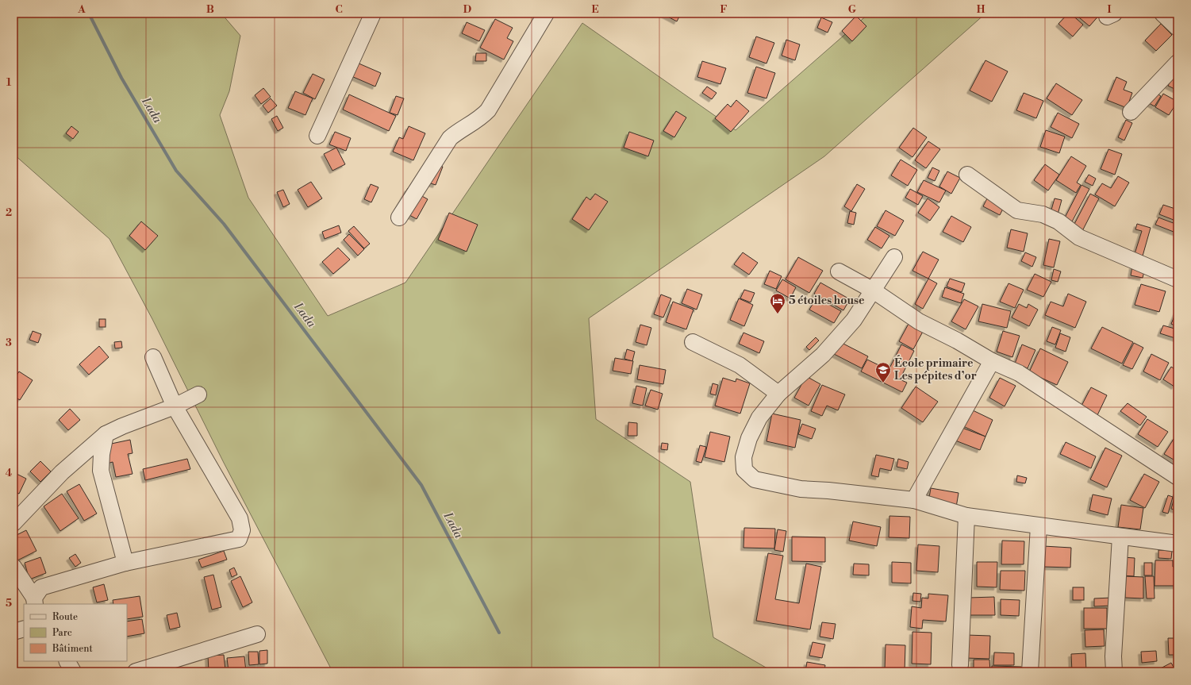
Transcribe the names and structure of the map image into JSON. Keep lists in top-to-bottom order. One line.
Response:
{"water":["Lada"],"places":{"hotel":["5 étoiles house"],"school or university":["École primaire Les pépites d’or"]},"legend":["Route","Parc","Bâtiment"],"grid":{"columns":["A","B","C","D","E","F","G","H","I"],"rows":["1","2","3","4","5"]}}
